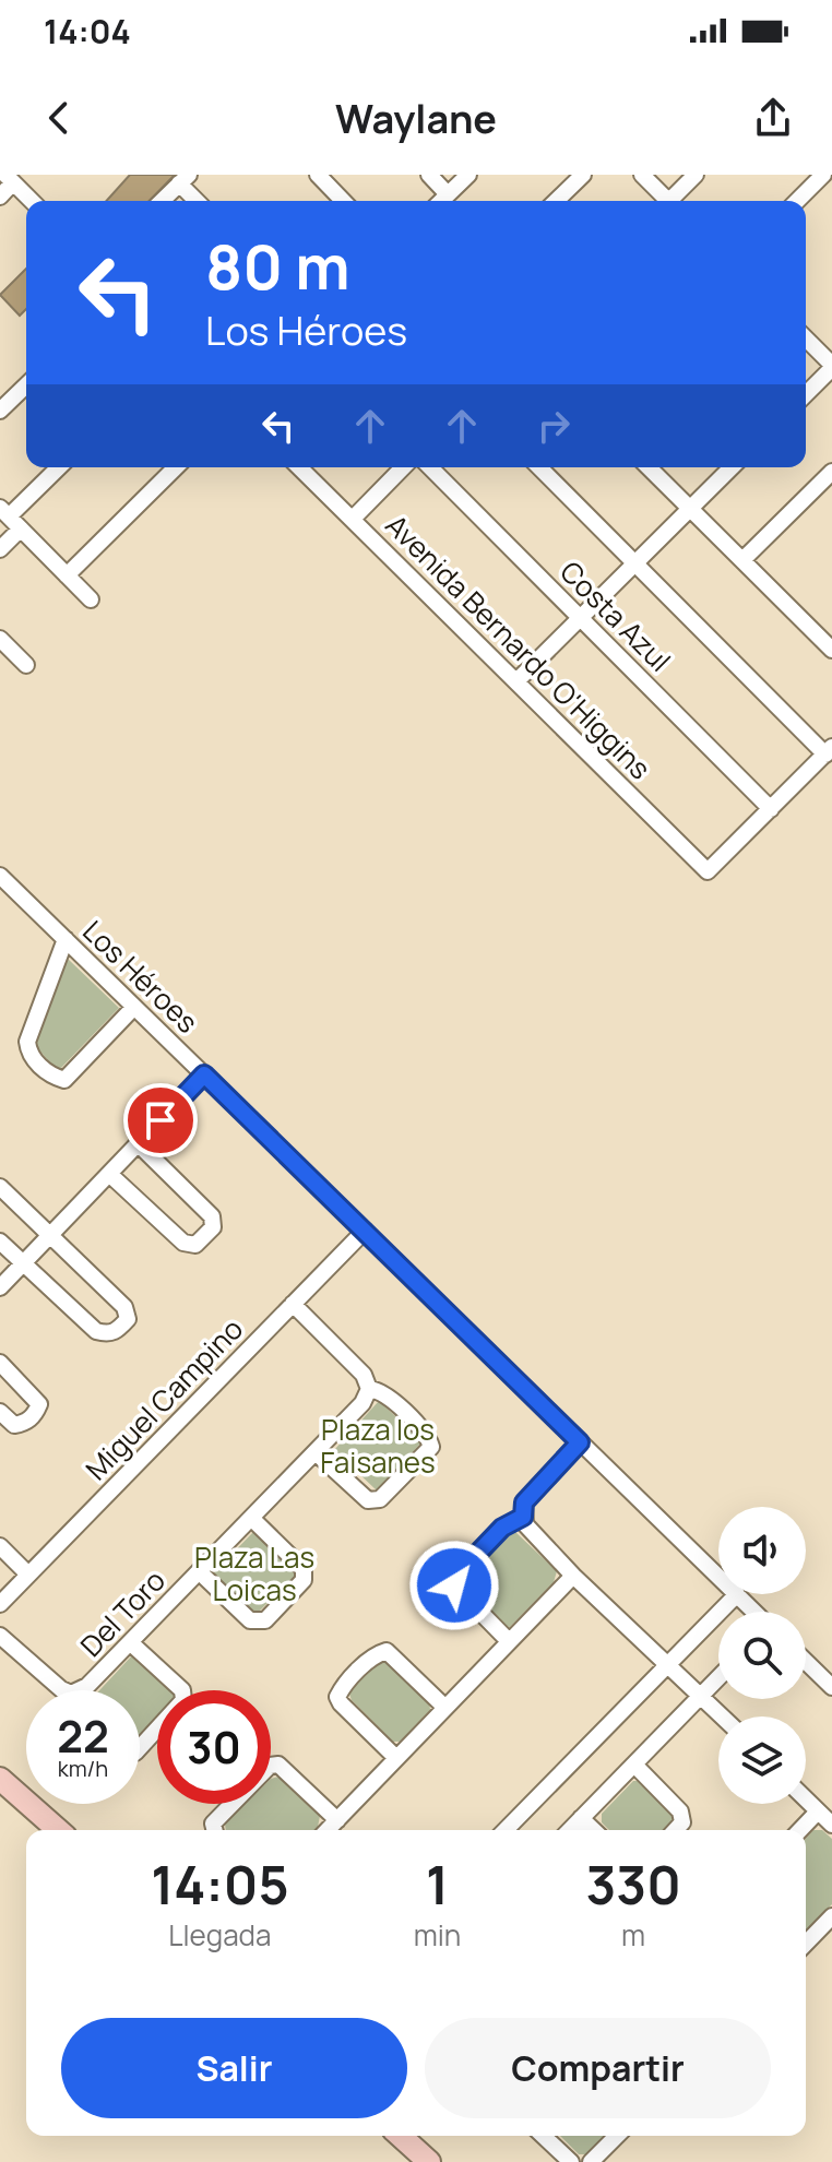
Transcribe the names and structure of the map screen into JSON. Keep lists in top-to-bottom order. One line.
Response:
{"streets":{"street":["Costa Azul","Avenida Bernardo O'Higgins","Los Héroes","Miguel Campino","Del Toro"]},"crossings":[["Costa Azul","Avenida Bernardo O'Higgins"],["Los Héroes","Miguel Campino"]],"parks":["Plaza los Faisanes","Plaza Las Loicas"],"page":{"status":"14:04","header":"Waylane","turn":["80 m","Los Héroes"],"speed":"22 km/h","limit":"30","eta":["14:05","Llegada","1","min","330","m"],"buttons":["Salir","Compartir"]}}
